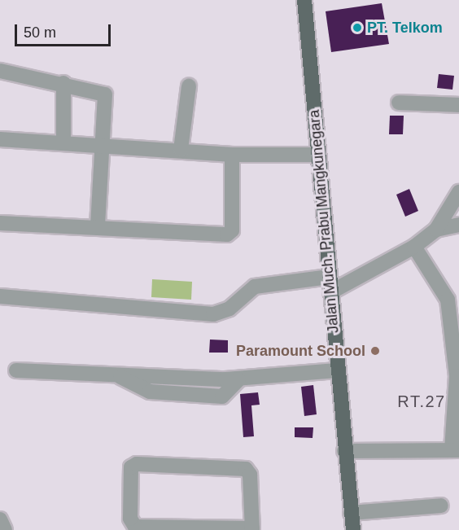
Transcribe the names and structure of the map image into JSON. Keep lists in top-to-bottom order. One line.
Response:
{"streets":{"main road":["Jalan Much. Prabu Mangkunegara"]},"districts":["RT.27"],"places":["PT. Telkom","Paramount School"],"scale_bar":"50 m"}
